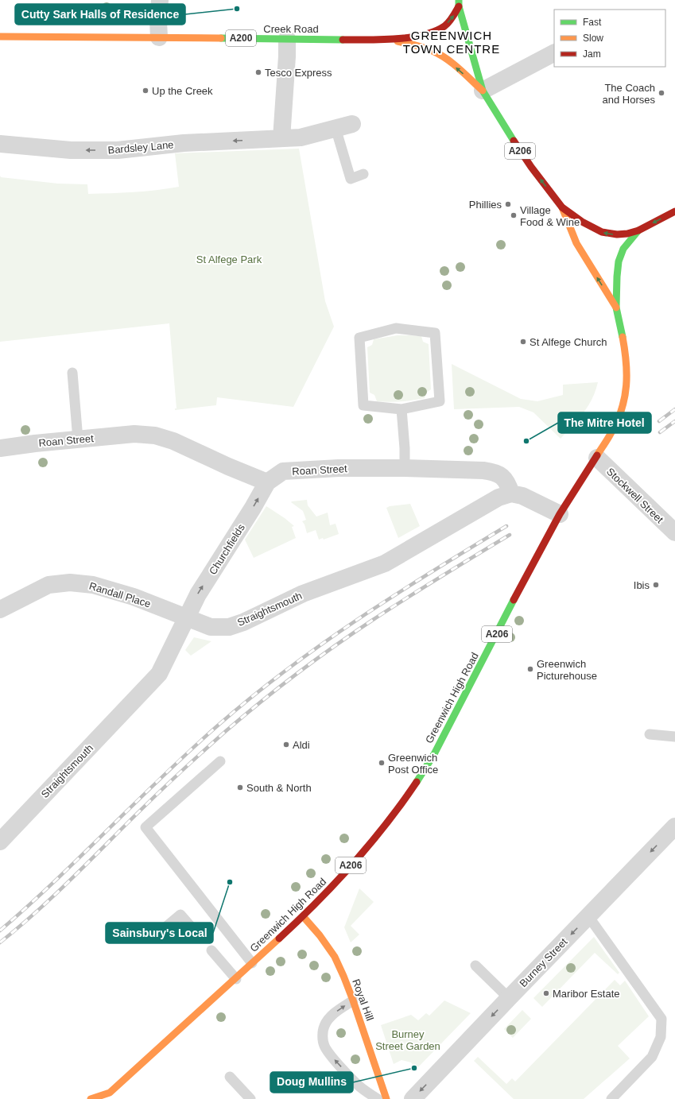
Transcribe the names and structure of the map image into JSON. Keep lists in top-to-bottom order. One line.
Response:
{"streets":{"main road":["Creek Road","A200","A206","Greenwich High Road","Royal Hill"],"street":["Bardsley Lane","Roan Street","Stockwell Street","Churchfields","Randall Place","Straightsmouth","Burney Street"]},"crossings":[["Creek Road","A206"],["A206","Stockwell Street"],["A206","Greenwich High Road"],["Roan Street","Churchfields"],["Roan Street","Straightsmouth"],["Stockwell Street","Greenwich High Road"],["Churchfields","Randall Place"],["Churchfields","Straightsmouth"],["Randall Place","Straightsmouth"],["Greenwich High Road","Royal Hill"]],"one_way":["Bardsley Lane","Churchfields","Burney Street"],"districts":["GREENWICH TOWN CENTRE"],"parks":["St Alfege Park","Burney Street Garden"],"places":["Cutty Sark Halls of Residence","Tesco Express","Up the Creek","The Coach and Horses","Phillies","Village Food & Wine","St Alfege Church","The Mitre Hotel","Ibis","Greenwich Picturehouse","Aldi","Greenwich Post Office","South & North","Sainsbury's Local","Maribor Estate","Doug Mullins"],"legend":["Fast","Slow","Jam"]}
